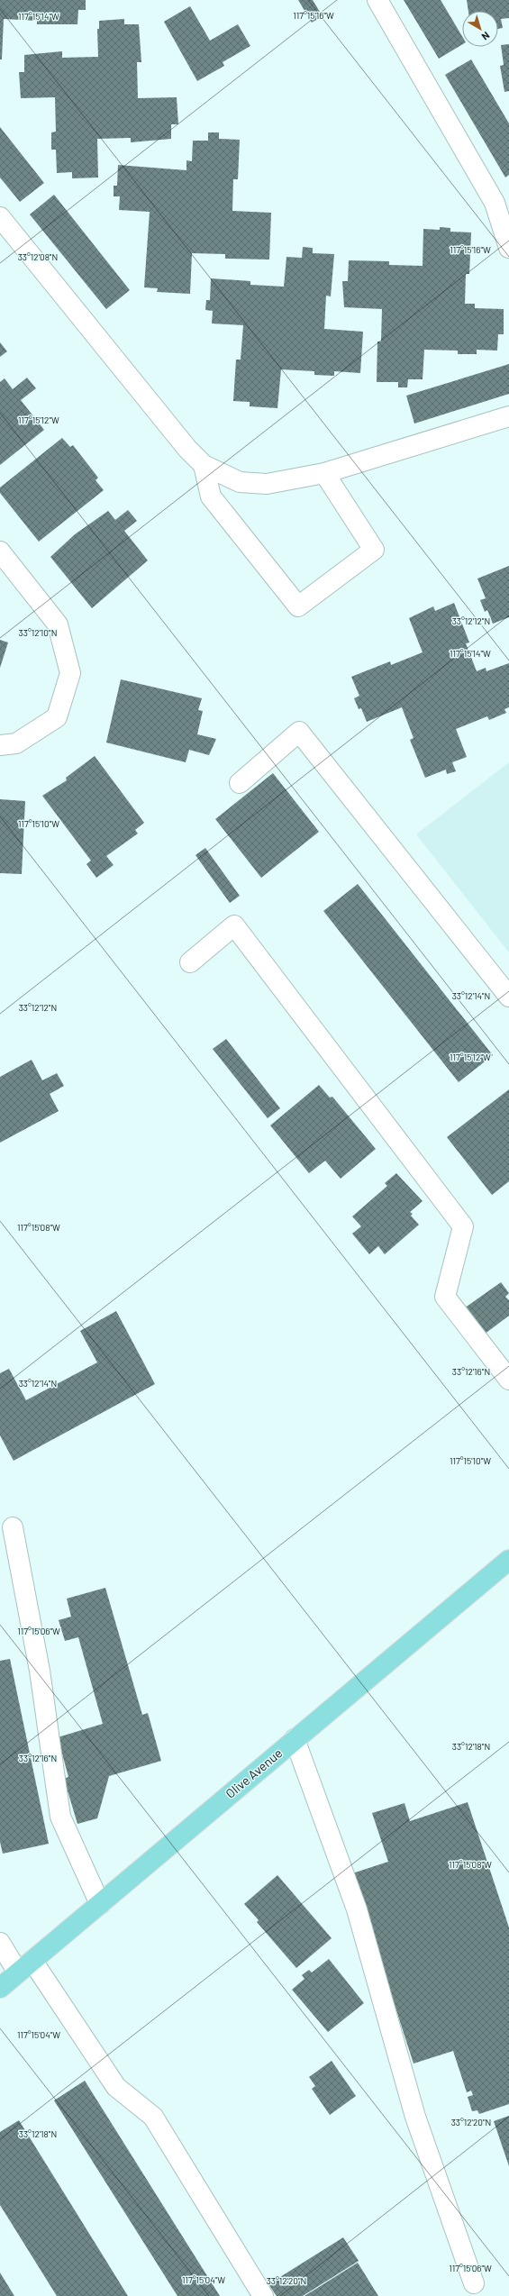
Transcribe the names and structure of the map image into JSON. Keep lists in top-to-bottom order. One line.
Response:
{"streets":{"main road":["Olive Avenue"]},"north":"bottom right","coordinates":["117°15'16\"W","117°15'14\"W","33°12'08\"N","117°15'12\"W","33°12'12\"N","33°12'10\"N","117°15'10\"W","33°12'14\"N","117°15'08\"W","33°12'16\"N","117°15'06\"W","33°12'18\"N","117°15'04\"W","33°12'20\"N"]}
